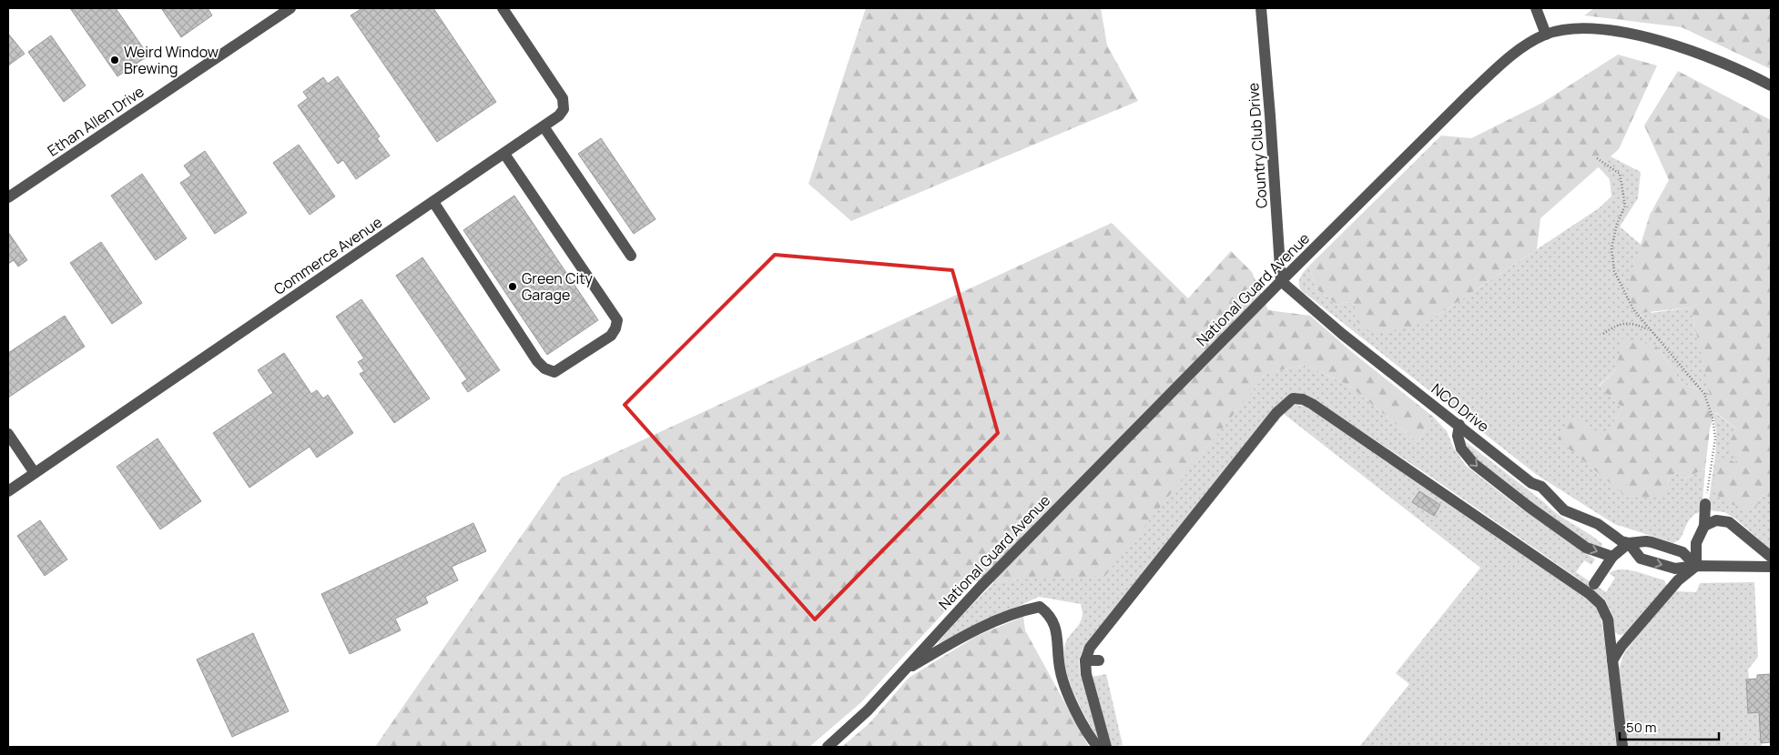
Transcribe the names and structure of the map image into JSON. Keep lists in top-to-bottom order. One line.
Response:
{"streets":{"street":["Ethan Allen Drive","Country Club Drive","Commerce Avenue","National Guard Avenue","NCO Drive"]},"crossings":[["Country Club Drive","National Guard Avenue"],["Country Club Drive","NCO Drive"],["National Guard Avenue","NCO Drive"]],"places":["Weird Window Brewing","Green City Garage"],"scale_bar":"50 m"}
